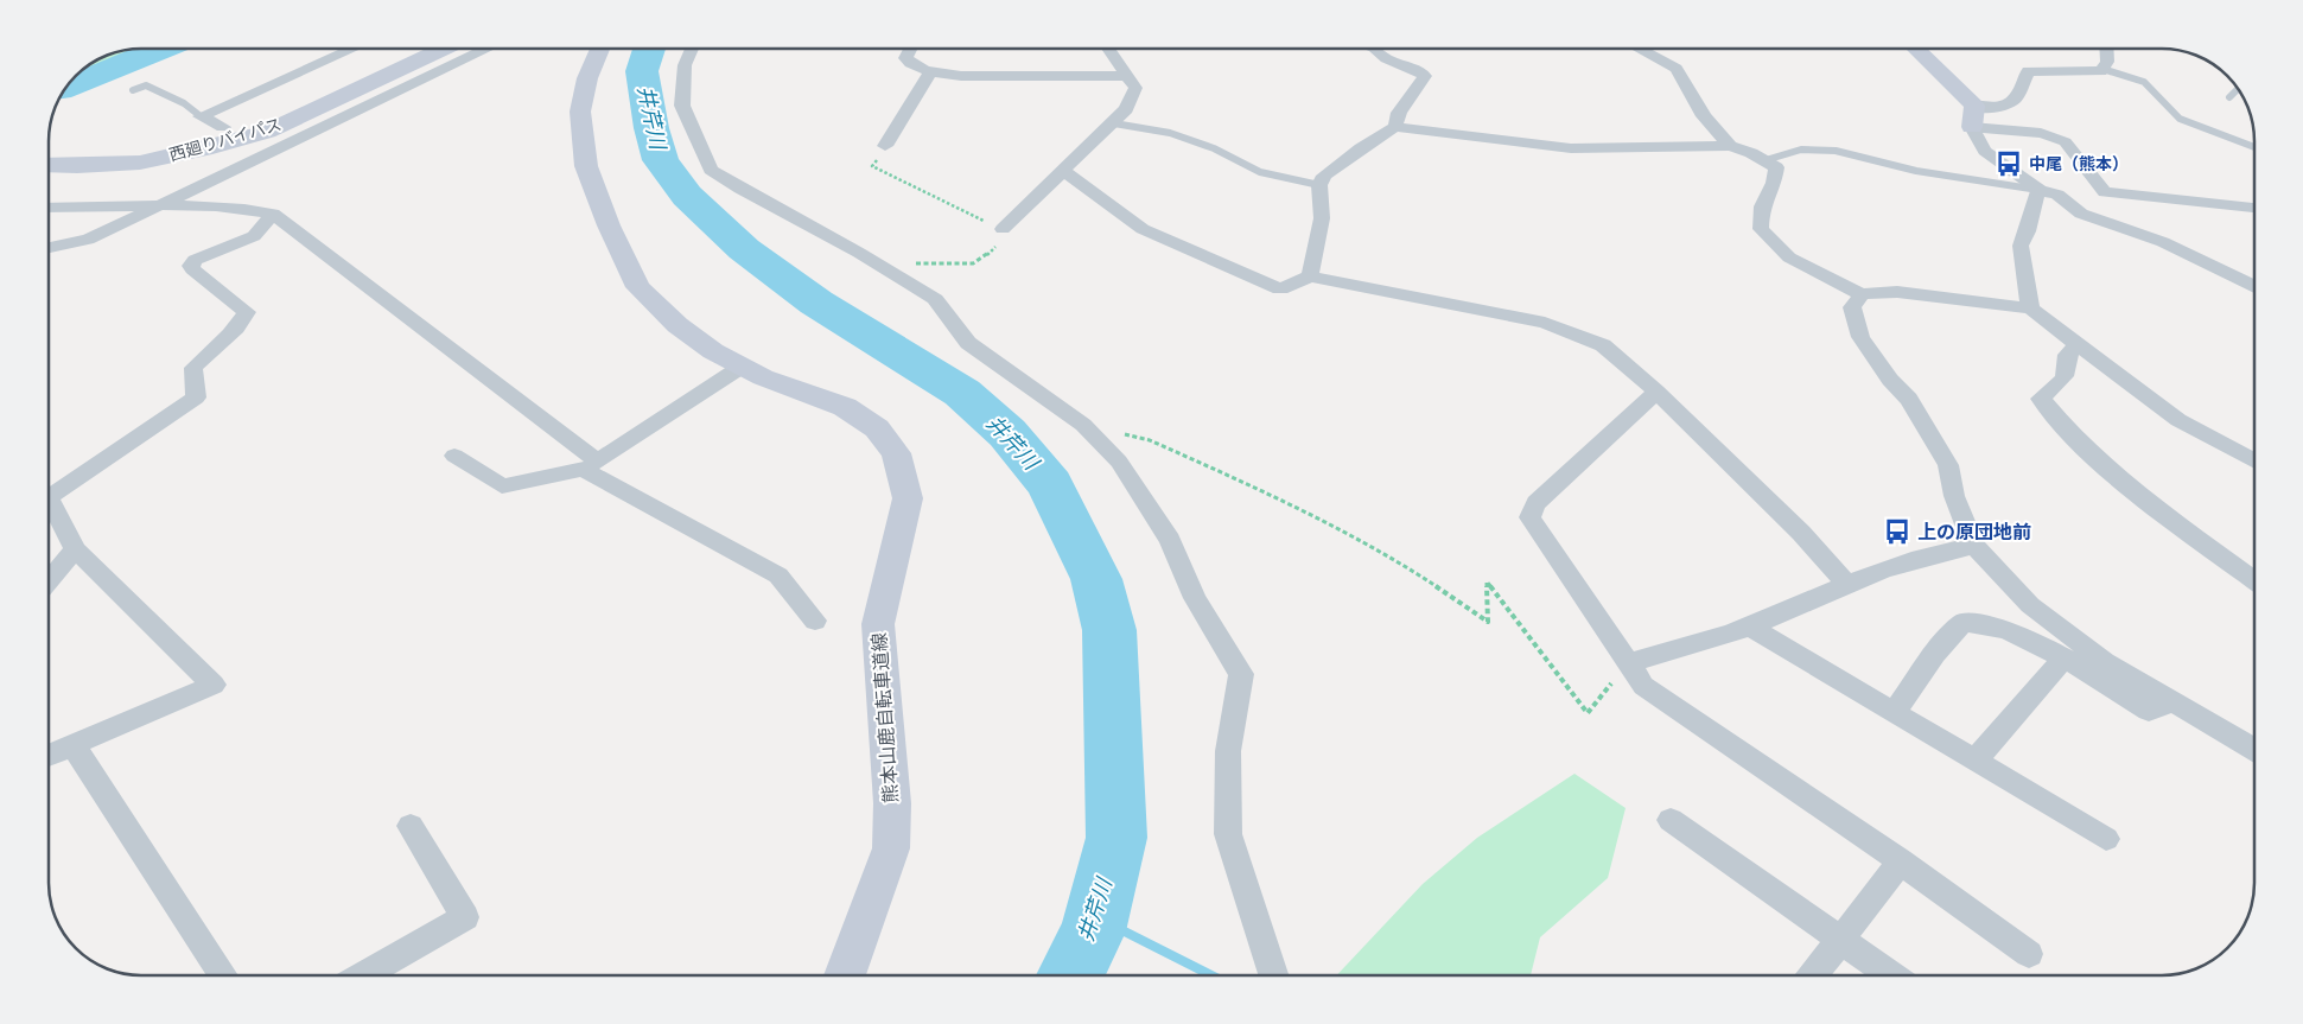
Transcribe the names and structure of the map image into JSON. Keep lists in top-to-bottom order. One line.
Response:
{"streets":{"main road":["西廻りバイパス","熊本山鹿自転車道線"]},"water":["井芹川"],"places":{"bus stop":["中尾（熊本）","上の原団地前"]}}
